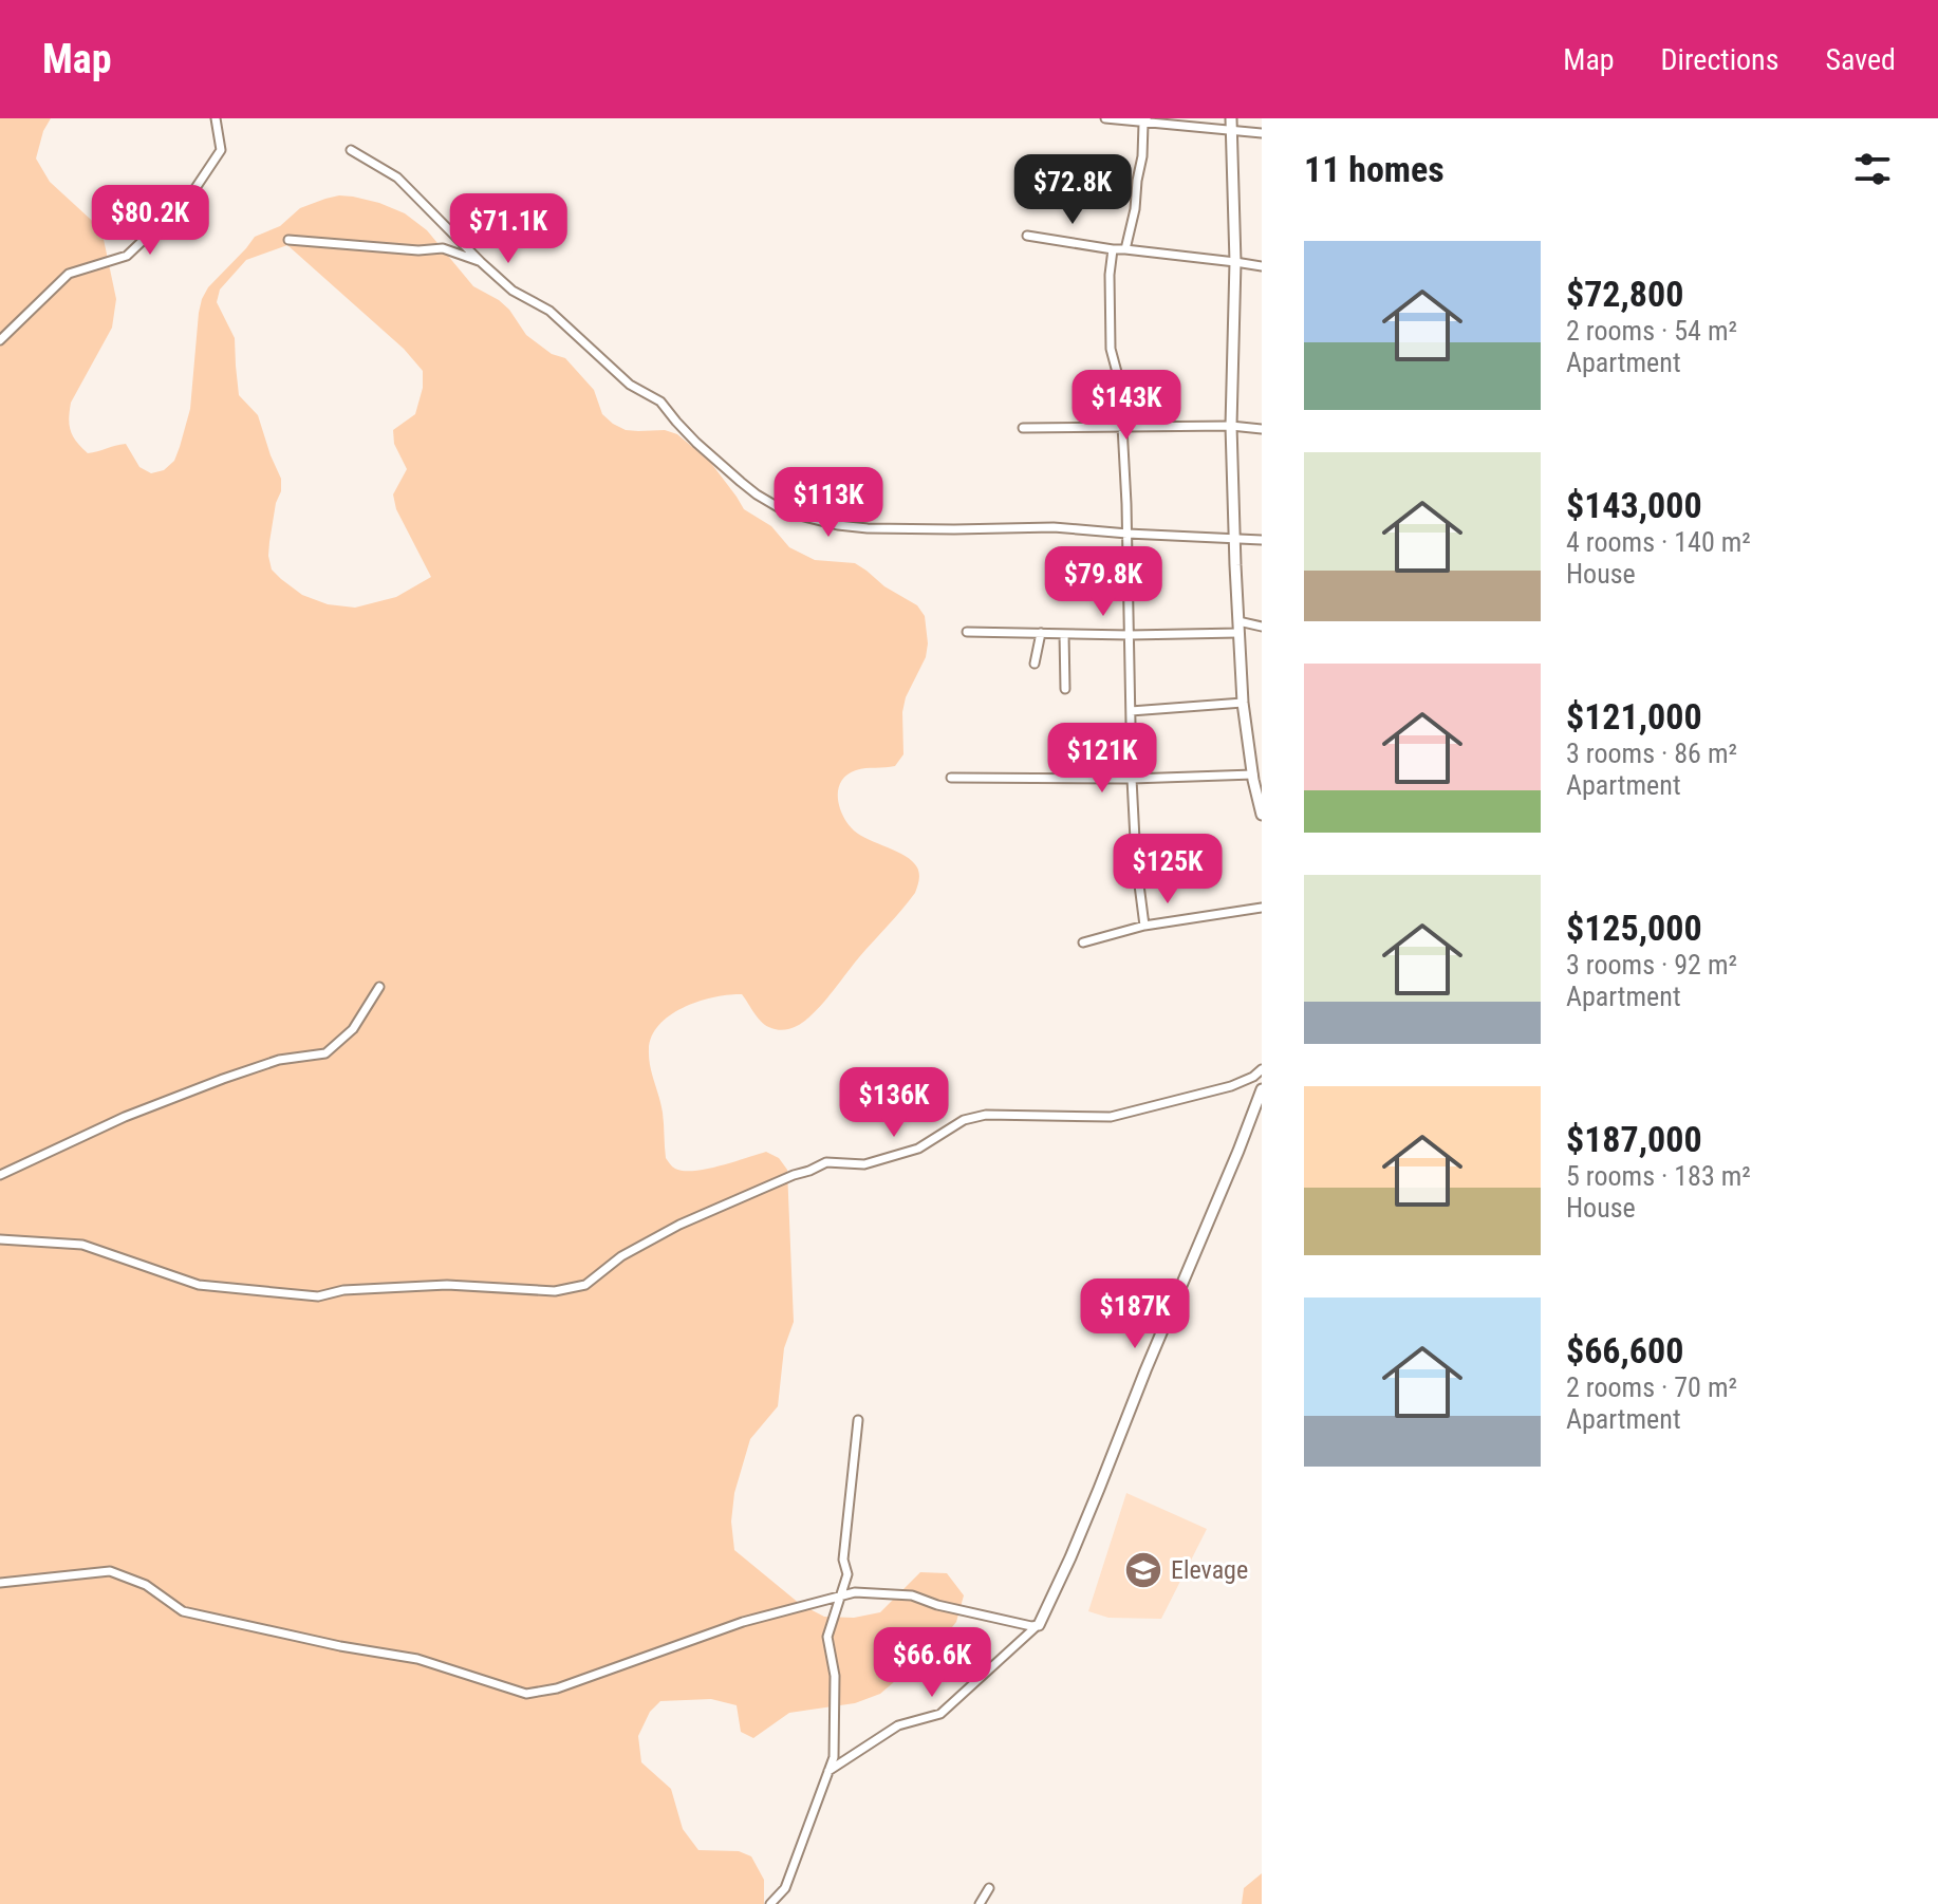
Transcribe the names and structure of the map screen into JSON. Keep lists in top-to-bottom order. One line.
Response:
{"places":{"school or university":["Elevage"]},"page":{"header":"Map","nav":["Map","Directions","Saved"],"heading":"11 homes","price":["$72.8K","$80.2K","$71.1K","$143K","$113K","$79.8K","$121K","$125K","$136K","$187K","$66.6K"],"list":[{"name":"$72,800","note":"2 rooms · 54 m² · Apartment"},{"name":"$143,000","note":"4 rooms · 140 m² · House"},{"name":"$121,000","note":"3 rooms · 86 m² · Apartment"},{"name":"$125,000","note":"3 rooms · 92 m² · Apartment"},{"name":"$187,000","note":"5 rooms · 183 m² · House"},{"name":"$66,600","note":"2 rooms · 70 m² · Apartment"}]}}
